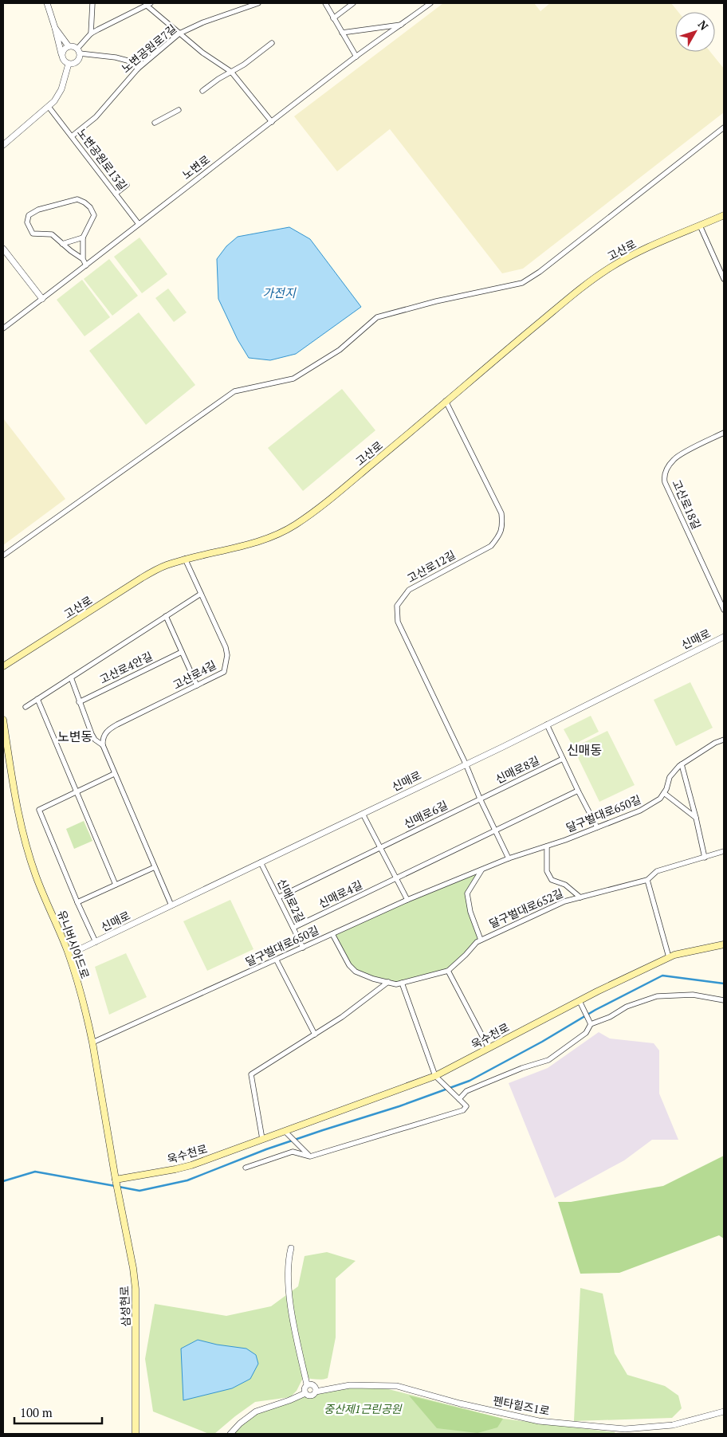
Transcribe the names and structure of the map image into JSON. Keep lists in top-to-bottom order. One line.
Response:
{"streets":{"main road":["고산로","유니버시아드로","욱수천로","삼성현로"],"street":["노변공원로7길","노변공원로13길","노변로","고산로18길","고산로12길","신매로","고산로4안길","고산로4길","신매로8길","달구벌대로650길","신매로6길","신매로4길","신매로2길","달구벌대로652길","펜타힐즈1로"]},"crossings":[["노변공원로7길","노변공원로13길"],["노변공원로13길","노변로"],["고산로","고산로12길"],["고산로","고산로4길"],["고산로12길","신매로"],["신매로","신매로2길"],["신매로","유니버시아드로"],["고산로4안길","고산로4길"],["신매로8길","신매로6길"],["달구벌대로650길","신매로2길"],["달구벌대로650길","달구벌대로652길"],["달구벌대로650길","유니버시아드로"],["신매로4길","신매로2길"],["유니버시아드로","욱수천로"],["유니버시아드로","삼성현로"],["욱수천로","삼성현로"]],"districts":["노변동","신매동"],"water":["가전지"],"parks":["중산제1근린공원"],"scale_bar":"100 m","north":"top right"}
